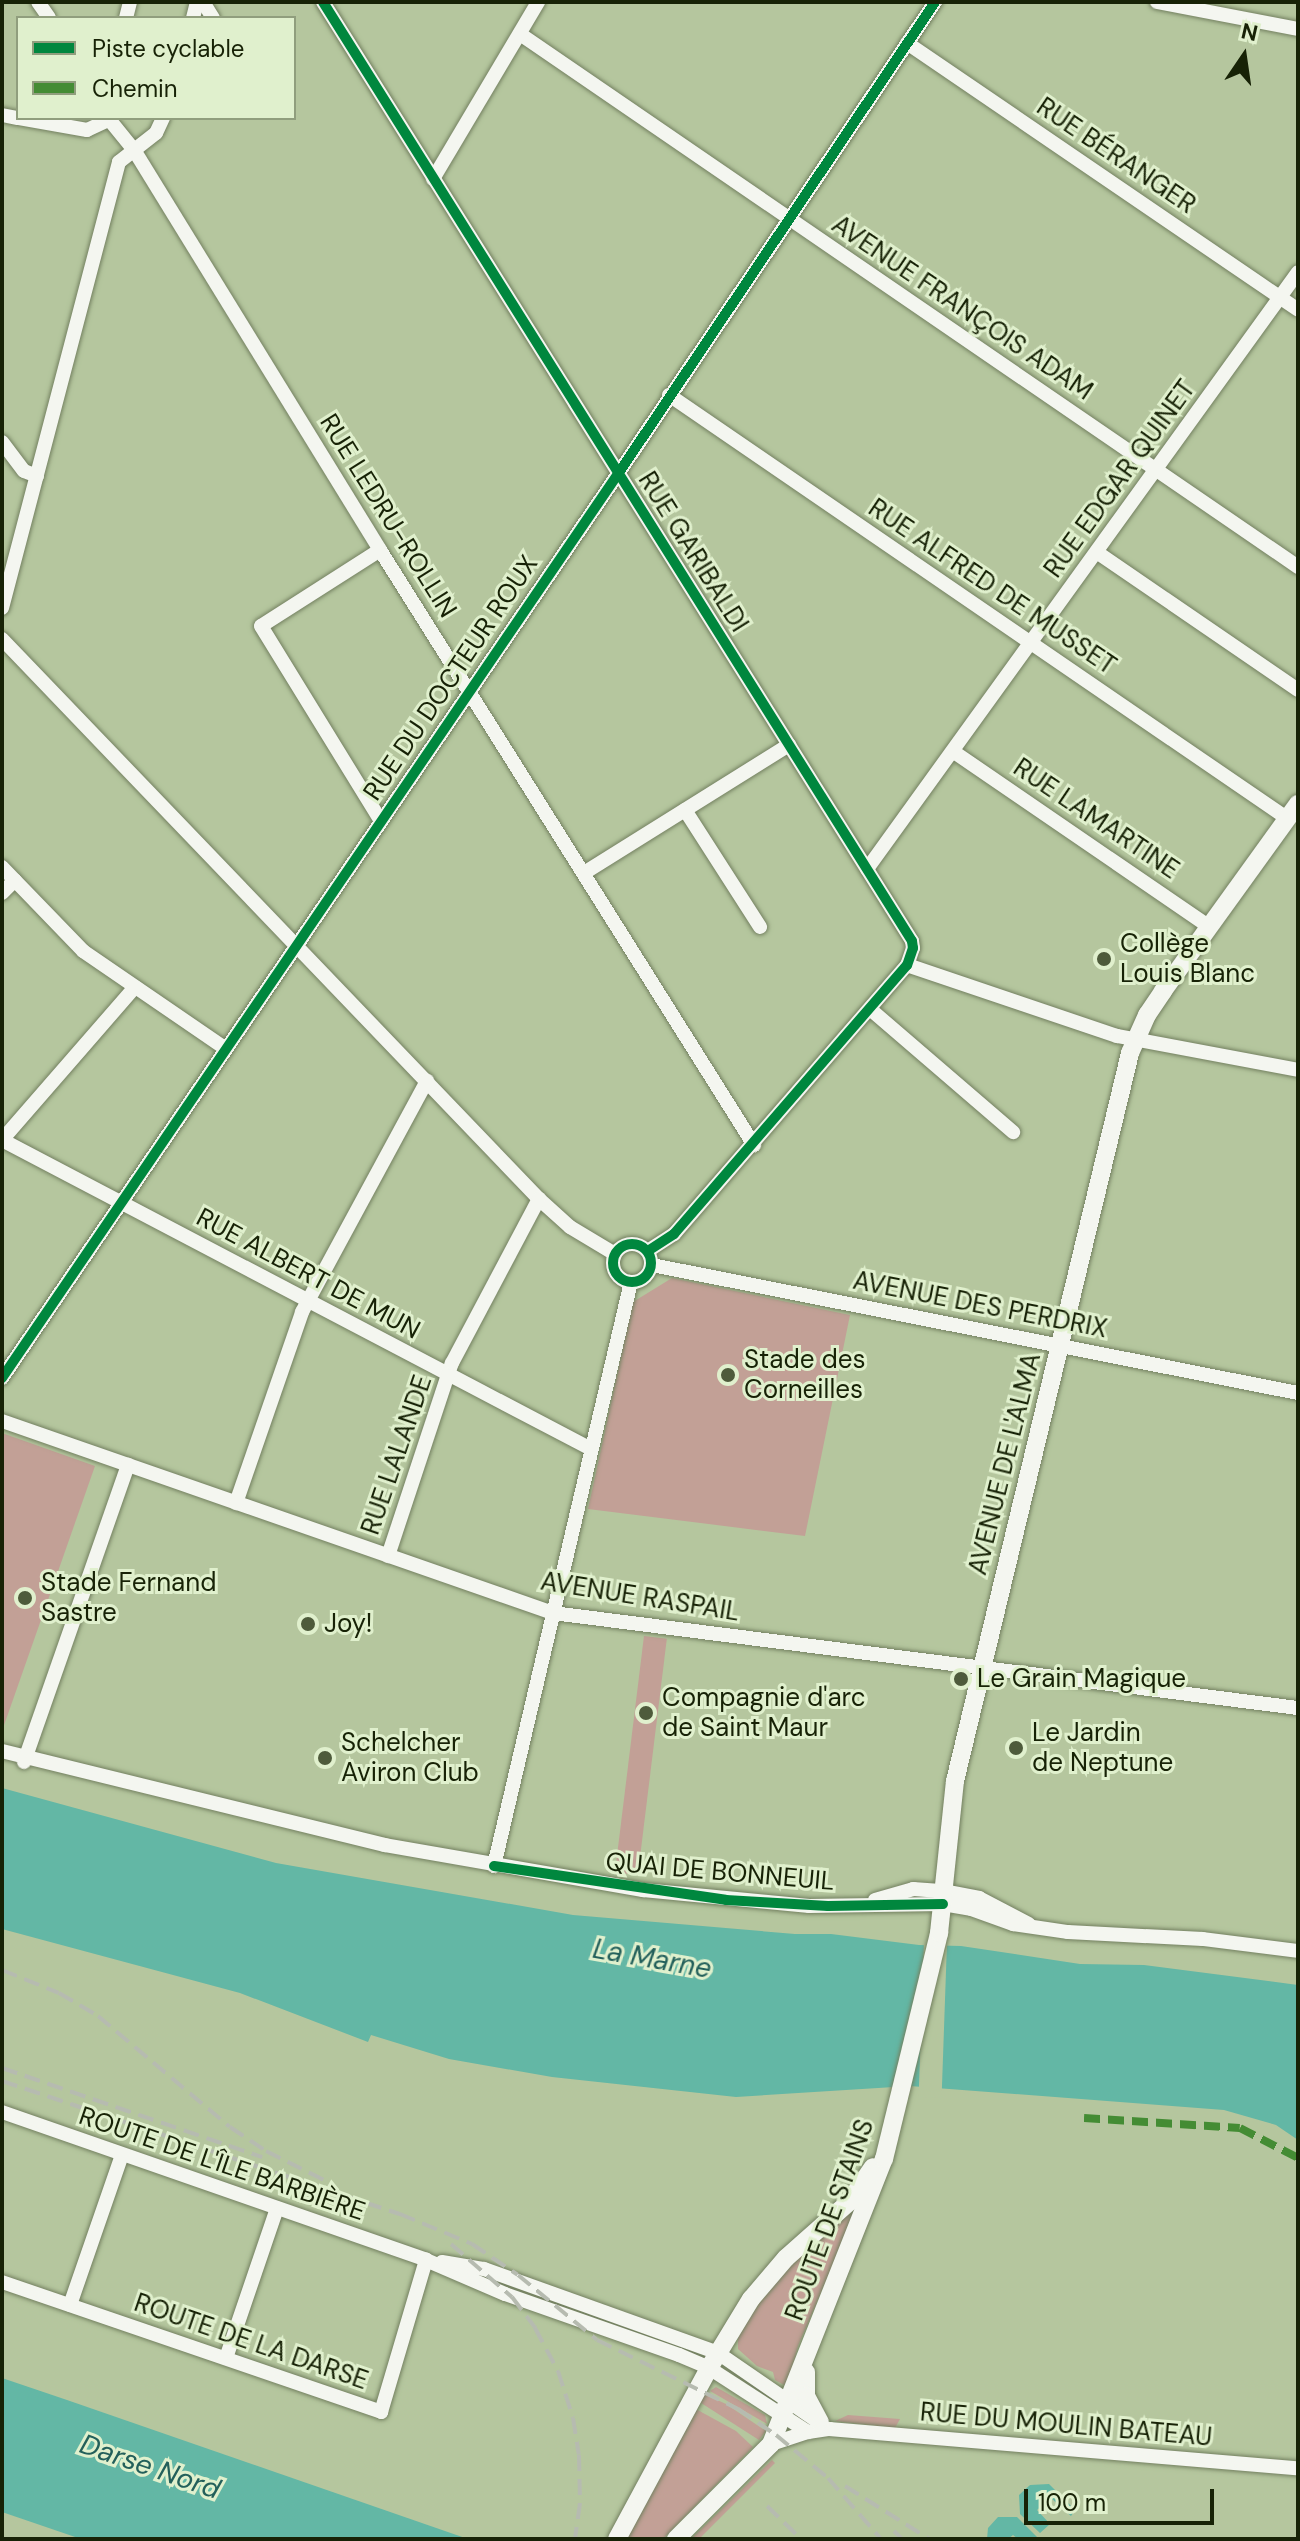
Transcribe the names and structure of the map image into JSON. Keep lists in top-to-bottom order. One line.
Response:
{"streets":{"main road":["AVENUE DE L'ALMA","ROUTE DE STAINS"],"street":["RUE BÉRANGER","AVENUE FRANÇOIS ADAM","RUE EDGAR QUINET","RUE LEDRU-ROLLIN","RUE GARIBALDI","RUE ALFRED DE MUSSET","RUE DU DOCTEUR ROUX","RUE LAMARTINE","RUE ALBERT DE MUN","AVENUE DES PERDRIX","RUE LALANDE","AVENUE RASPAIL","QUAI DE BONNEUIL","ROUTE DE L'ÎLE BARBIÈRE","ROUTE DE LA DARSE","RUE DU MOULIN BATEAU"]},"crossings":[["RUE BÉRANGER","RUE EDGAR QUINET"],["RUE BÉRANGER","RUE DU DOCTEUR ROUX"],["AVENUE FRANÇOIS ADAM","RUE EDGAR QUINET"],["AVENUE FRANÇOIS ADAM","RUE DU DOCTEUR ROUX"],["RUE EDGAR QUINET","RUE GARIBALDI"],["RUE EDGAR QUINET","RUE ALFRED DE MUSSET"],["RUE EDGAR QUINET","RUE LAMARTINE"],["RUE LEDRU-ROLLIN","RUE DU DOCTEUR ROUX"],["RUE GARIBALDI","RUE DU DOCTEUR ROUX"],["RUE ALFRED DE MUSSET","RUE DU DOCTEUR ROUX"],["RUE ALFRED DE MUSSET","AVENUE DE L'ALMA"],["RUE DU DOCTEUR ROUX","RUE ALBERT DE MUN"],["RUE LAMARTINE","AVENUE DE L'ALMA"],["RUE ALBERT DE MUN","RUE LALANDE"],["AVENUE DES PERDRIX","AVENUE DE L'ALMA"],["RUE LALANDE","AVENUE RASPAIL"],["AVENUE DE L'ALMA","AVENUE RASPAIL"],["AVENUE DE L'ALMA","QUAI DE BONNEUIL"],["AVENUE DE L'ALMA","ROUTE DE STAINS"],["ROUTE DE L'ÎLE BARBIÈRE","ROUTE DE STAINS"],["ROUTE DE L'ÎLE BARBIÈRE","ROUTE DE LA DARSE"],["ROUTE DE L'ÎLE BARBIÈRE","RUE DU MOULIN BATEAU"]],"water":["La Marne","Darse Nord"],"places":["Collège Louis Blanc","Stade des Corneilles","Stade Fernand Sastre","Joy!","Le Grain Magique","Compagnie d'arc de Saint Maur","Le Jardin de Neptune","Schelcher Aviron Club"],"legend":["Piste cyclable","Chemin"],"scale_bar":"100 m","north":"top"}
